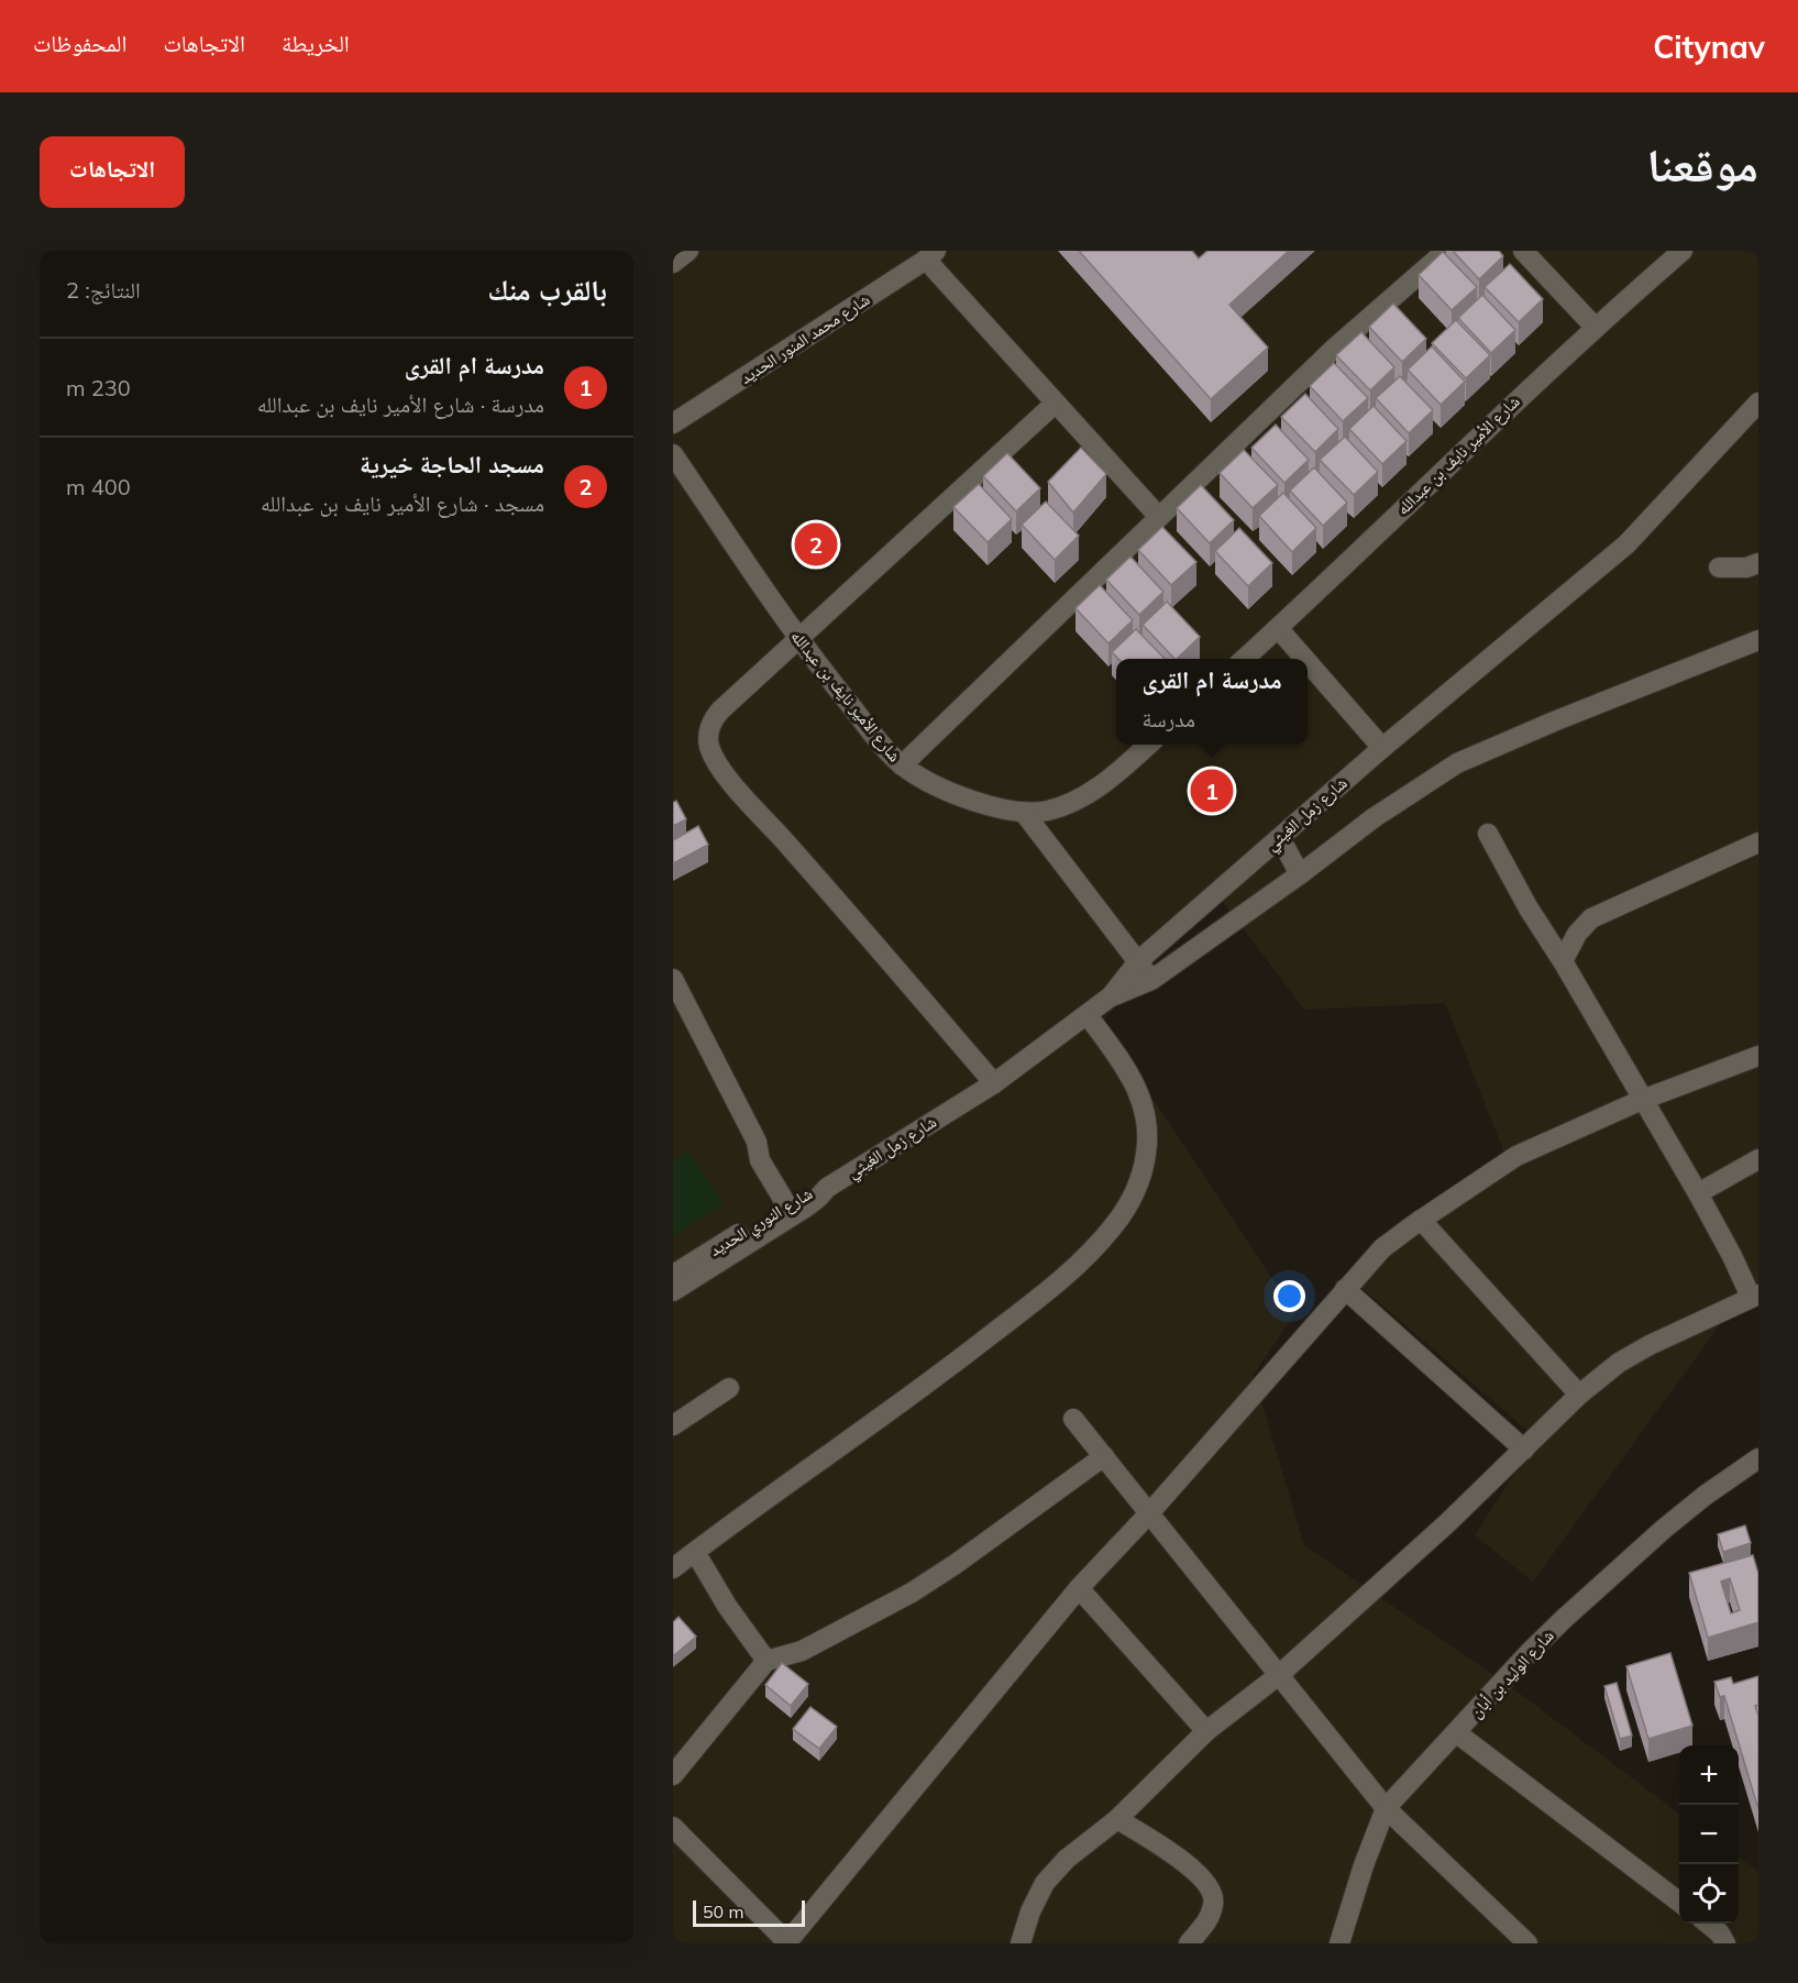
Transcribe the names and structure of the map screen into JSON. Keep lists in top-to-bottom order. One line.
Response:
{"streets":{"street":["شارع محمد المنور الحديد","شارع الأمير نايف بن عبدالله","شارع زمل الغيثي","شارع النوري الحديد","شارع الوليد بن أبان"]},"crossings":[["شارع زمل الغيثي","شارع النوري الحديد"]],"scale_bar":"50 m","page":{"header":"Citynav","nav":["الخريطة","الاتجاهات","المحفوظات"],"title":"موقعنا","buttons":"الاتجاهات","heading":["بالقرب منك","النتائج: 2"],"list":[{"mark":"1","name":"مدرسة ام القرى","note":"مدرسة · شارع الأمير نايف بن عبدالله","value":"230 m"},{"mark":"2","name":"مسجد الحاجة خيرية","note":"مسجد · شارع الأمير نايف بن عبدالله","value":"400 m"}],"pins":["2","1"],"popup":["مدرسة ام القرى","مدرسة"],"map_buttons":["+","−"],"scale":"50 m"}}
